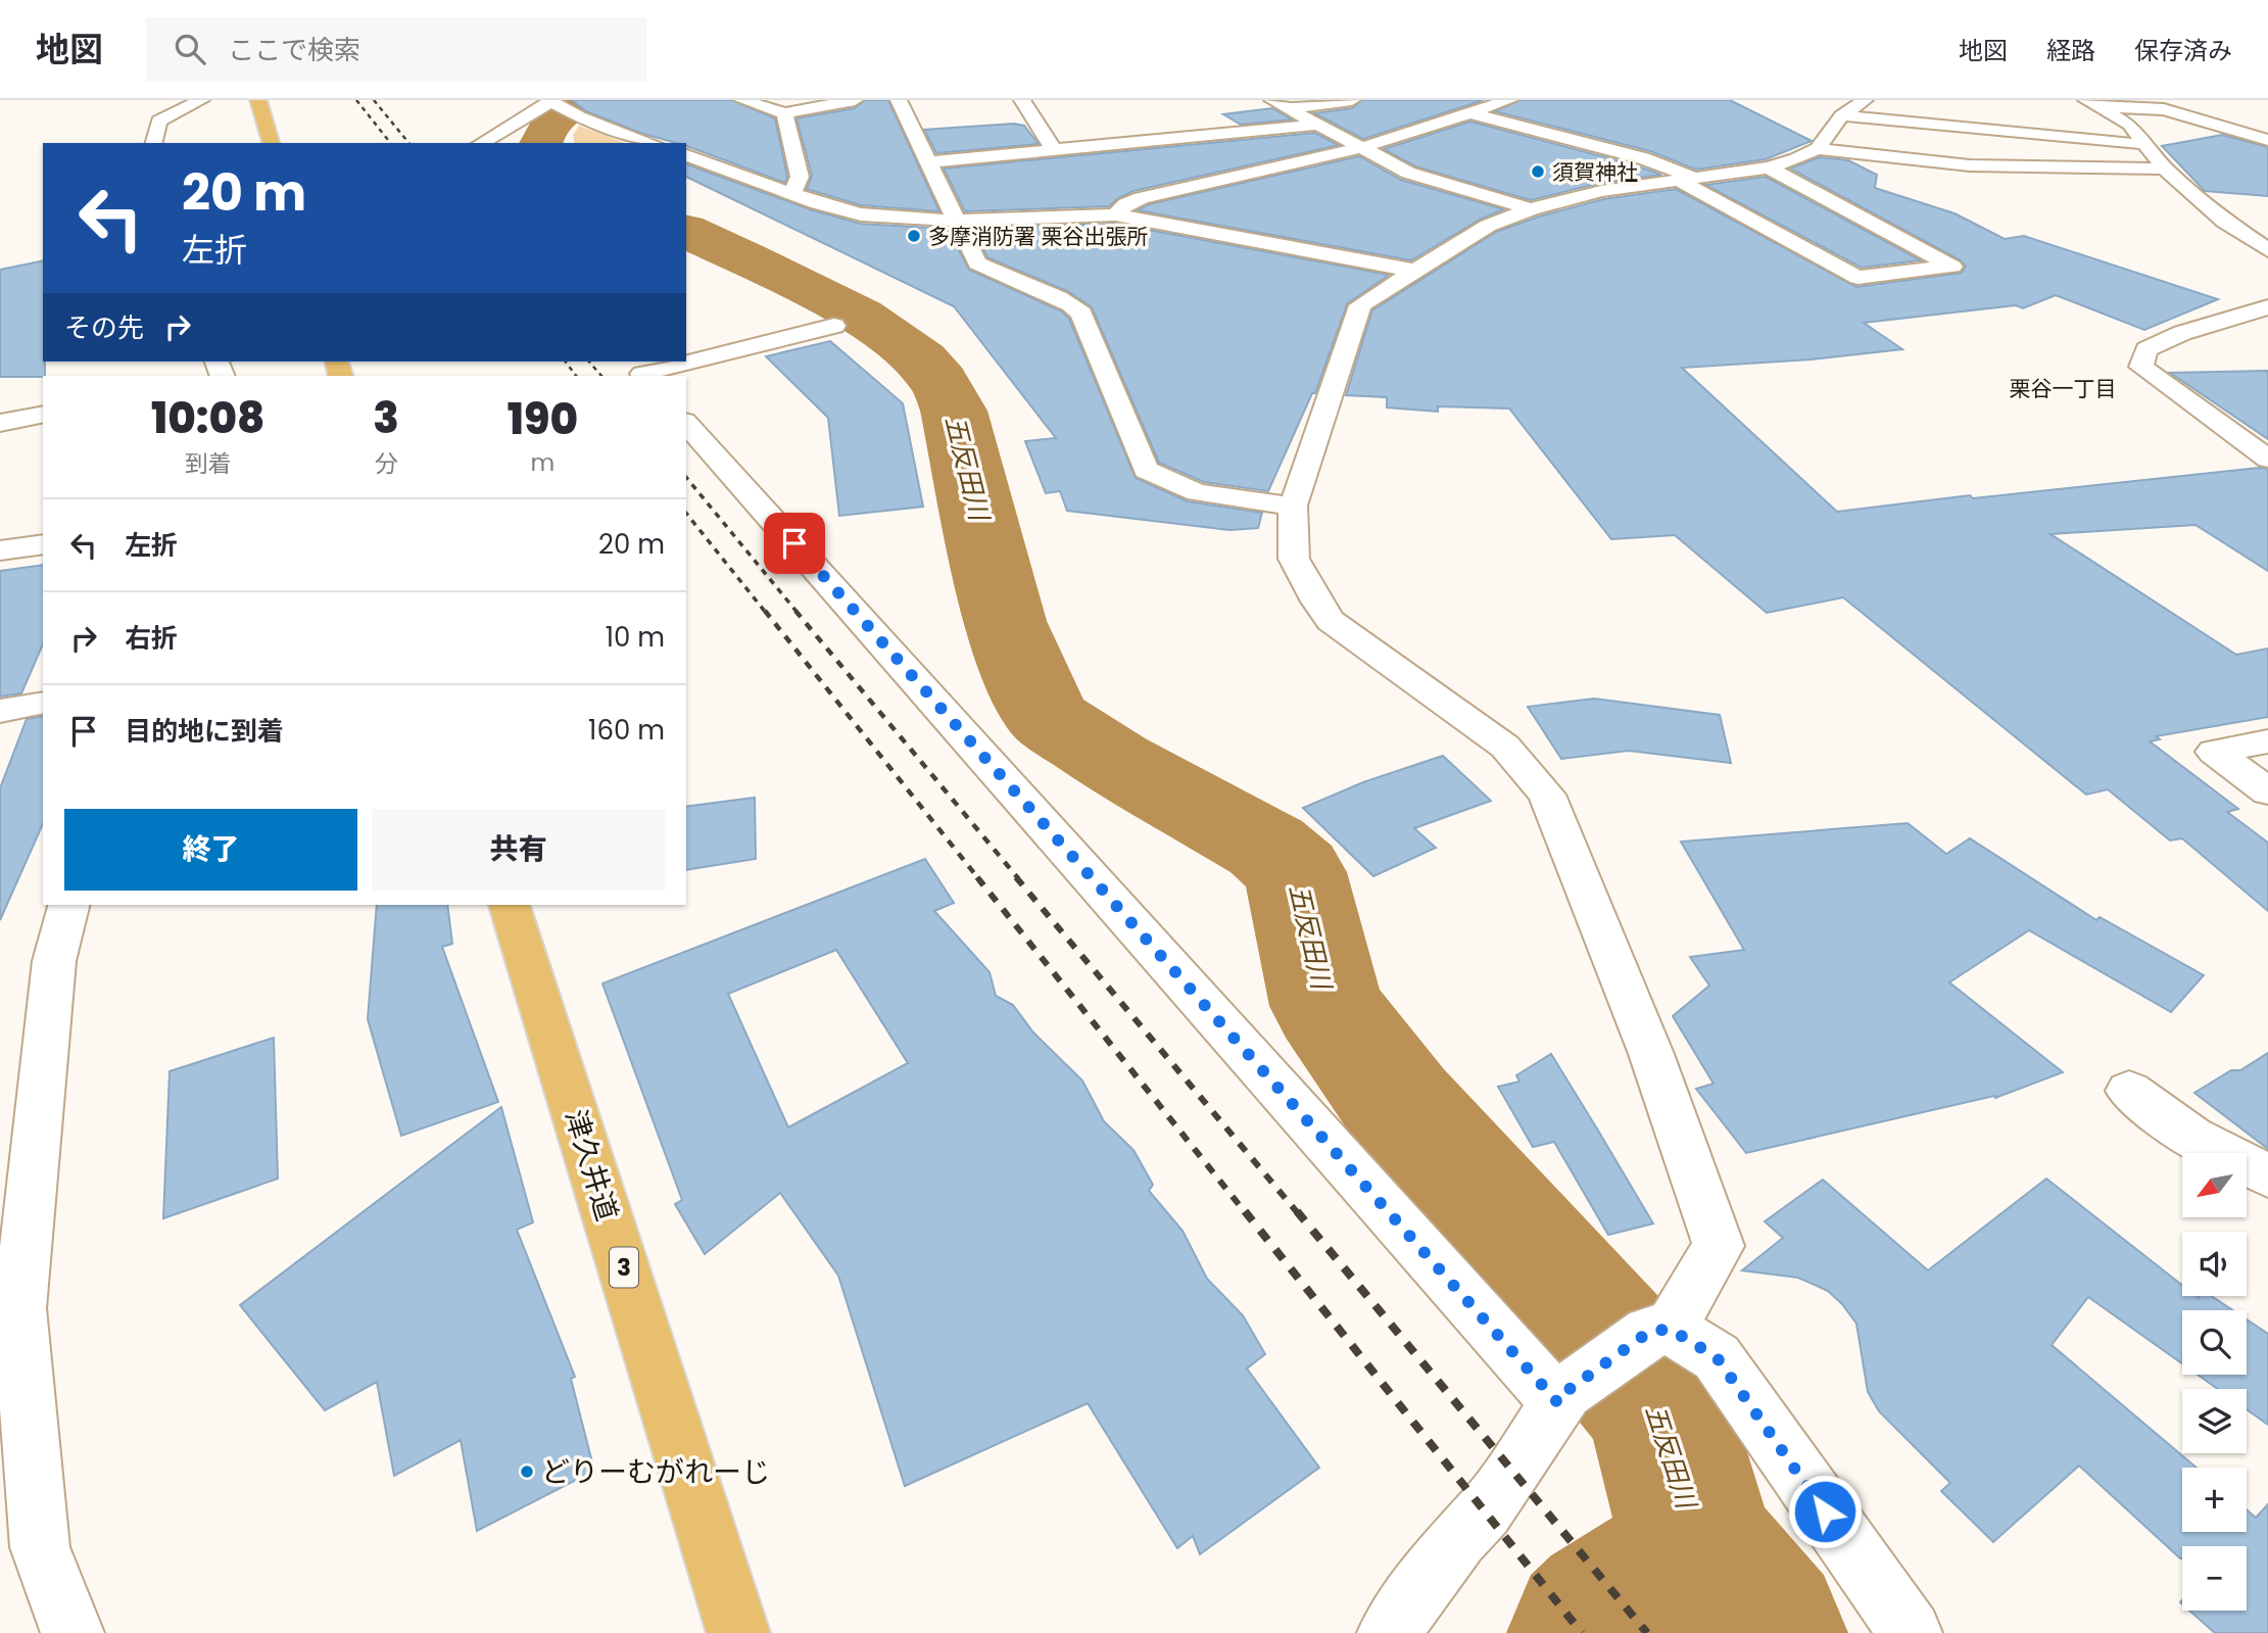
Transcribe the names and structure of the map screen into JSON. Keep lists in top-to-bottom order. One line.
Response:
{"streets":{"main road":["津久井道","3"]},"districts":["栗谷一丁目"],"water":["五反田川"],"places":["須賀神社","多摩消防署 栗谷出張所","どりーむがれーじ"],"north":"bottom left","page":{"header":"地図","search":"ここで検索","nav":["地図","経路","保存済み"],"turn":["20 m","左折"],"then":"その先","eta":["10:08","到着","3","分","190","m"],"list":[{"name":"左折","value":"20 m"},{"name":"右折","value":"10 m"},{"name":"目的地に到着","value":"160 m"}],"buttons":["終了","共有"],"map_buttons":["+","−"]}}
